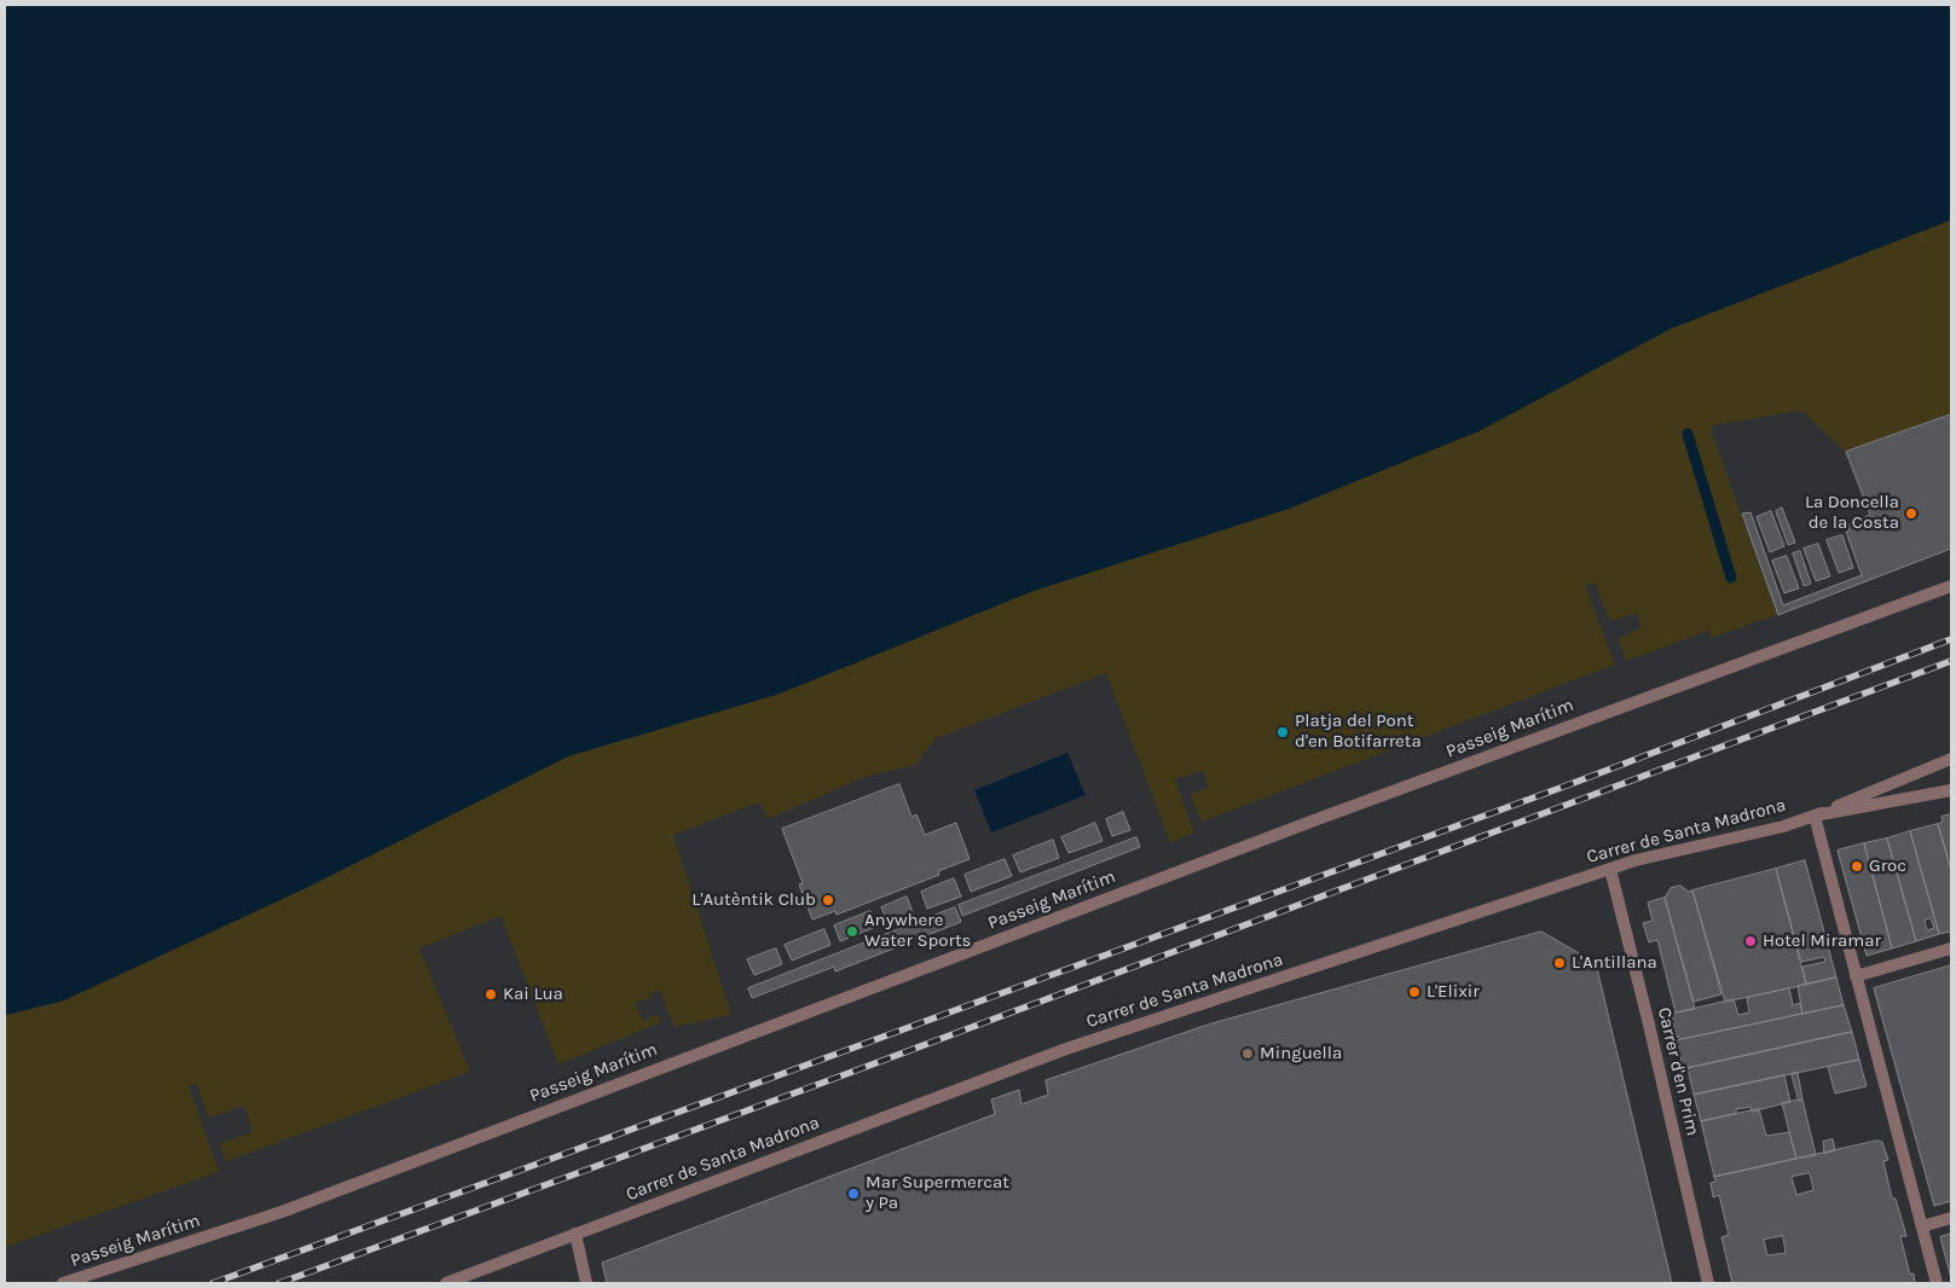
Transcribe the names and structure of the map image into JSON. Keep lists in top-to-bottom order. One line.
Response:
{"streets":{"street":["Passeig Marítim","Carrer de Santa Madrona","Carrer d'en Prim"]},"crossings":[["Carrer de Santa Madrona","Carrer d'en Prim"]],"places":["La Doncella de la Costa","Platja del Pont d'en Botifarreta","Groc","L'Autèntik Club","Anywhere Water Sports","Hotel Miramar","L'Antillana","L'Elixir","Kai Lua","Minguella","Mar Supermercat y Pa"]}
